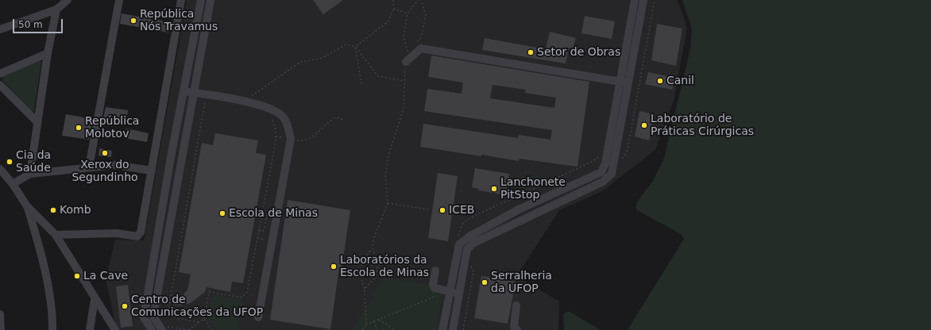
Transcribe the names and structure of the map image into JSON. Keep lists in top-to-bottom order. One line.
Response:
{"places":["República Nós Travamus","Setor de Obras","Canil","Laboratório de Práticas Cirúrgicas","República Molotov","Xerox do Segundinho","Cia da Saúde","Lanchonete PitStop","Komb","ICEB","Escola de Minas","Laboratórios da Escola de Minas","La Cave","Serralheria da UFOP","Centro de Comunicações da UFOP"],"scale_bar":"50 m"}
